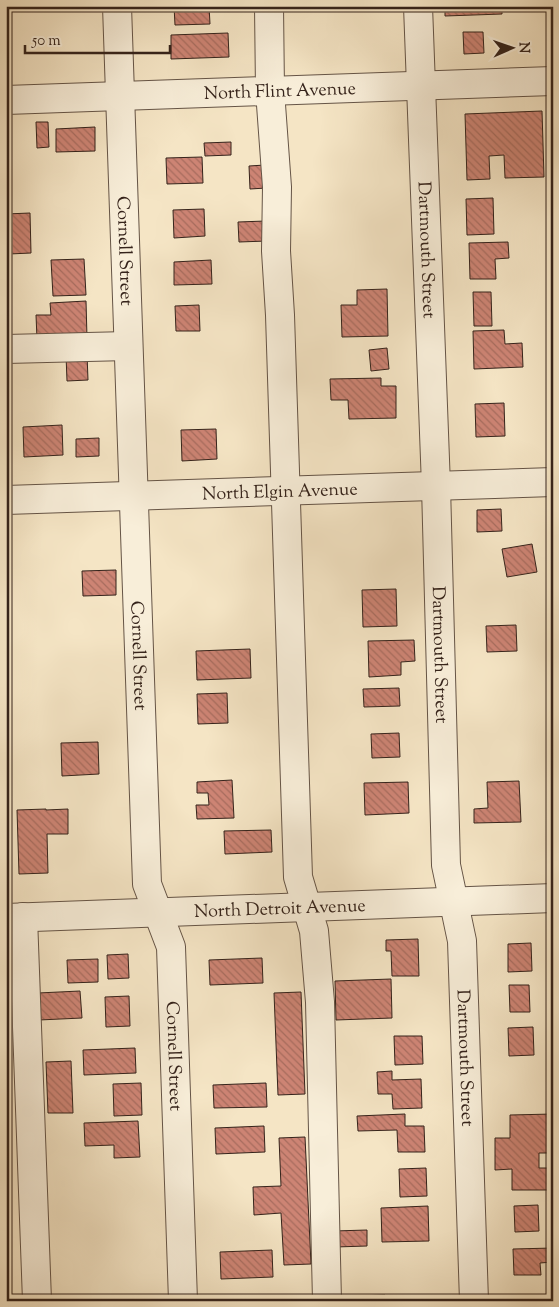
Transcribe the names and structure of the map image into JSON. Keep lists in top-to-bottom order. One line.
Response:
{"streets":{"street":["North Flint Avenue","Dartmouth Street","Cornell Street","North Elgin Avenue","North Detroit Avenue"]},"crossings":[["North Flint Avenue","Dartmouth Street"],["North Flint Avenue","Cornell Street"],["Dartmouth Street","North Elgin Avenue"],["Dartmouth Street","North Detroit Avenue"],["Cornell Street","North Elgin Avenue"],["Cornell Street","North Detroit Avenue"]],"scale_bar":"50 m","north":"right"}
